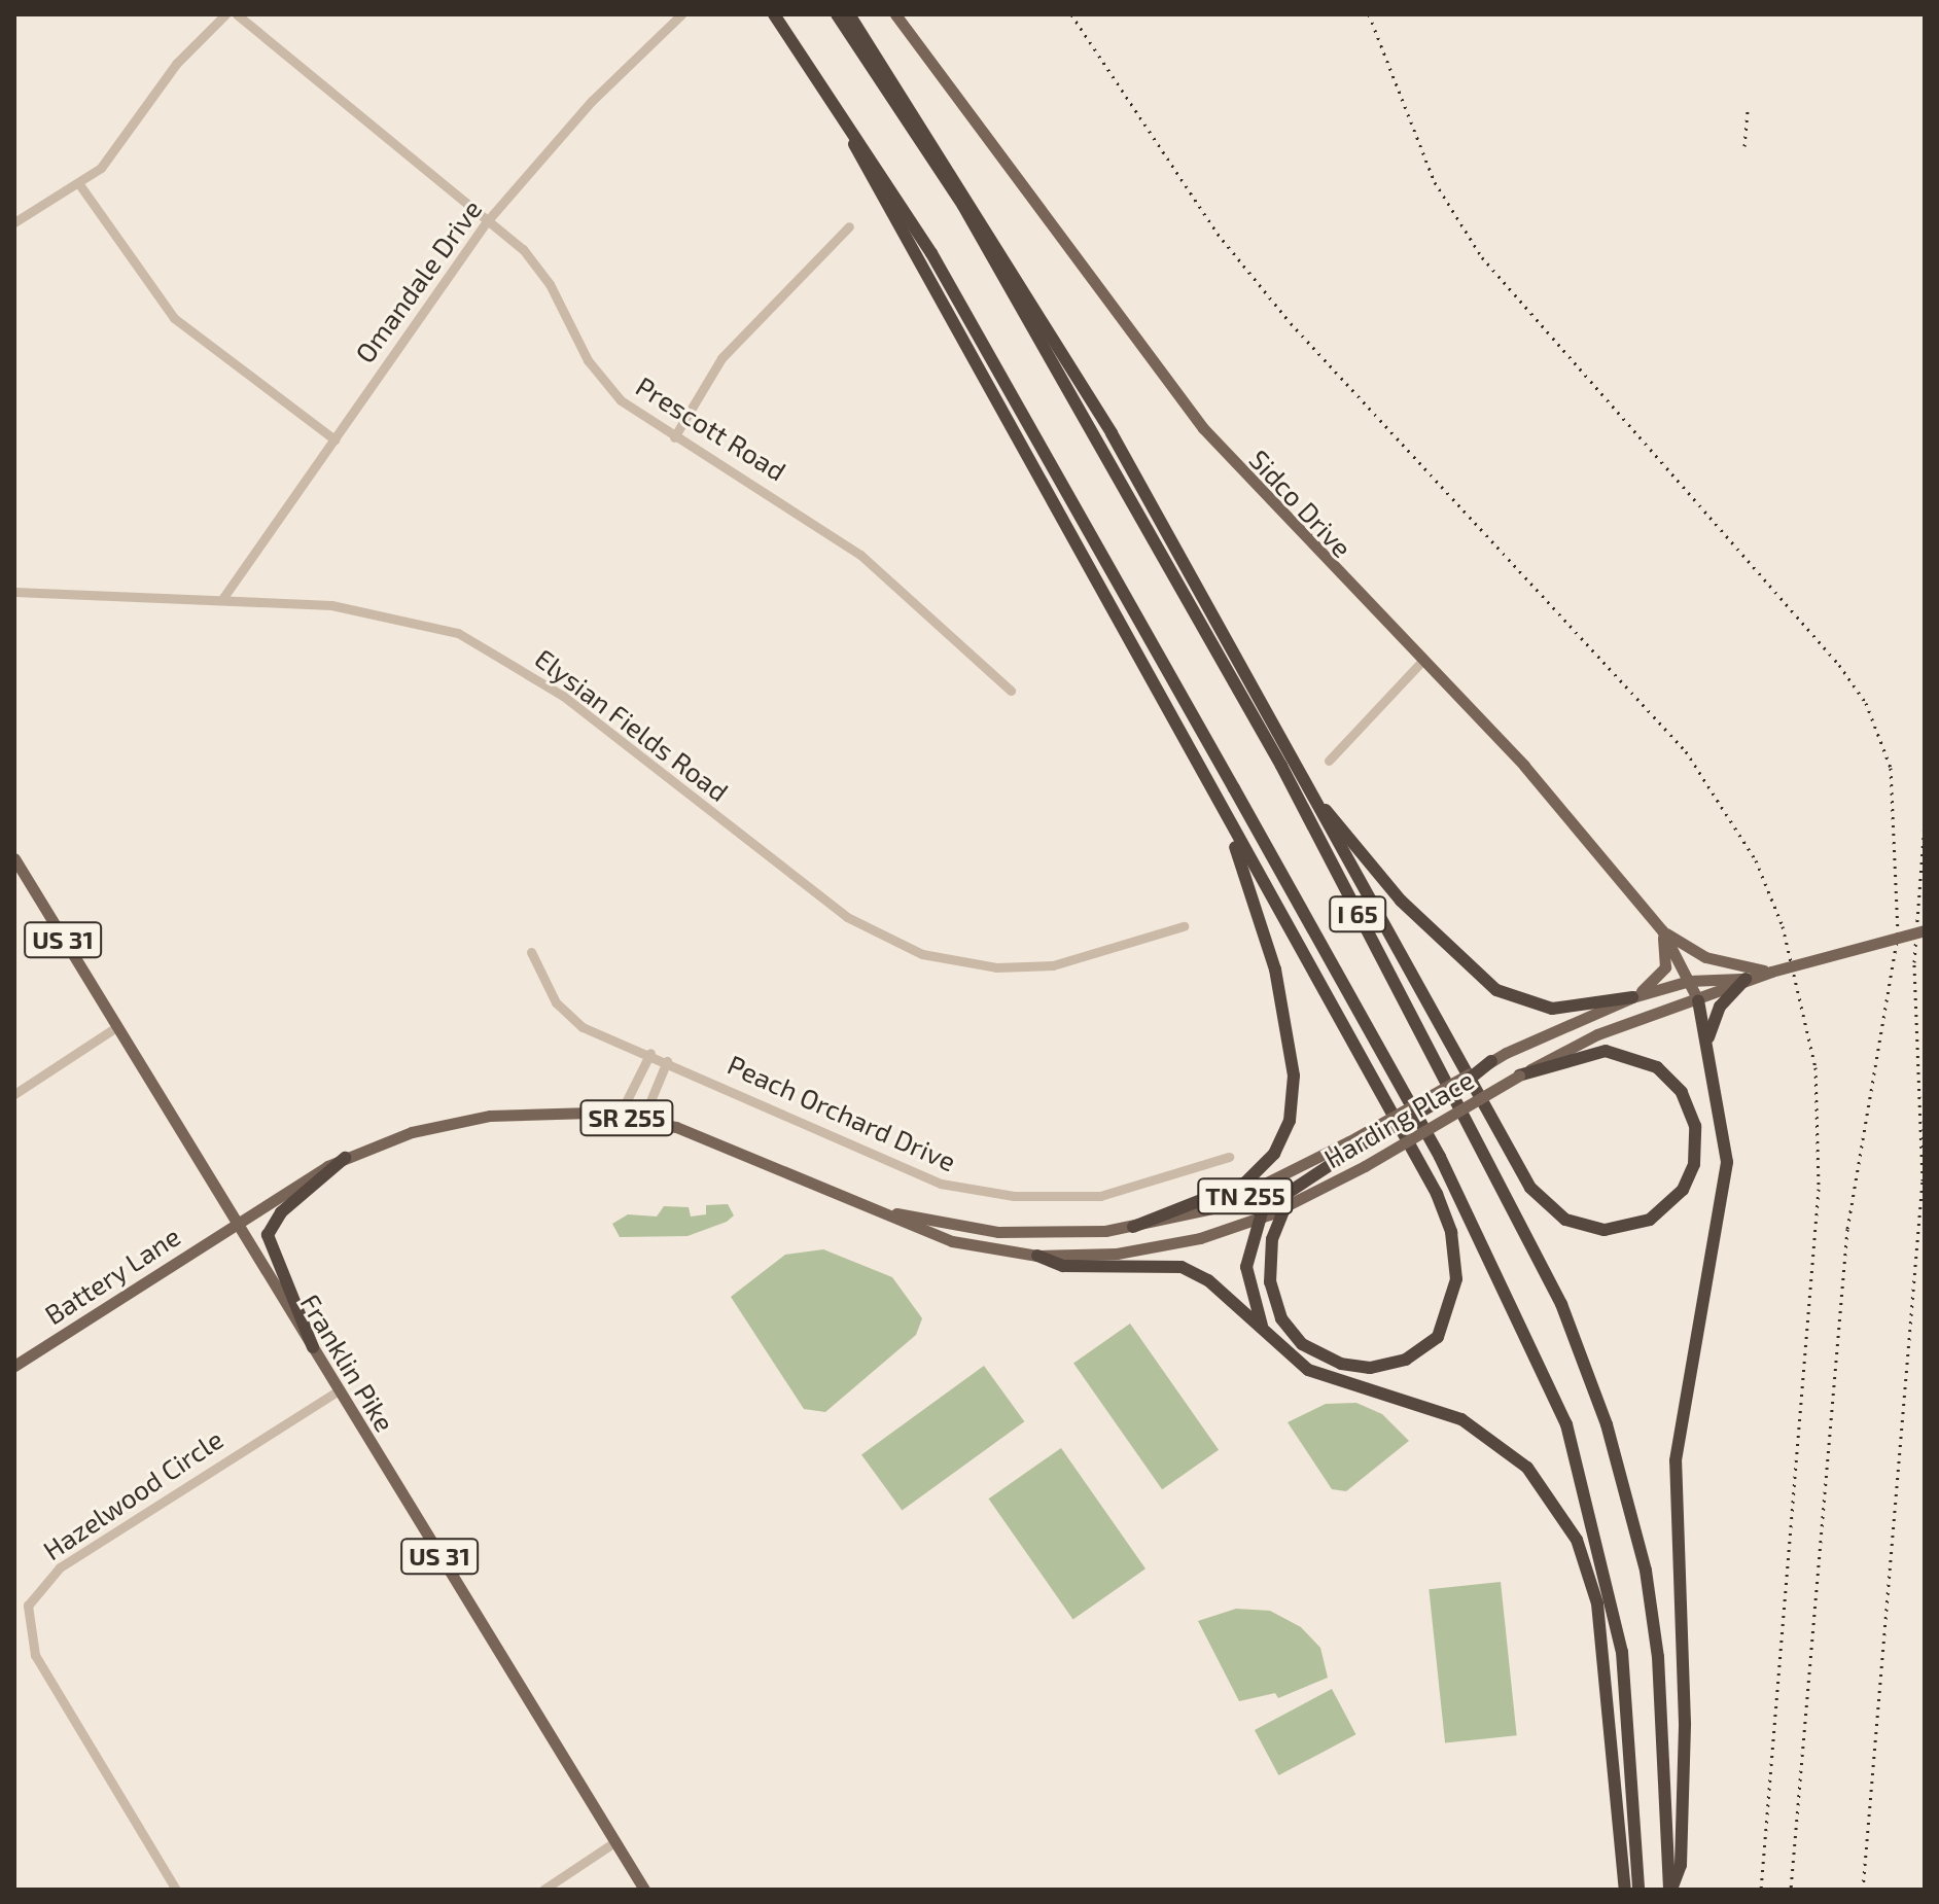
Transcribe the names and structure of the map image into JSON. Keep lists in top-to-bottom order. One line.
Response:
{"streets":{"highway":["I 65"],"main road":["Sidco Drive","US 31","SR 255","Harding Place","TN 255","Battery Lane","Franklin Pike"],"street":["Omandale Drive","Prescott Road","Elysian Fields Road","Peach Orchard Drive","Hazelwood Circle"]},"crossings":[["Omandale Drive","Prescott Road"],["Omandale Drive","Elysian Fields Road"],["Sidco Drive","Harding Place"],["Harding Place","Battery Lane"],["Harding Place","Franklin Pike"],["Battery Lane","Franklin Pike"],["Franklin Pike","Hazelwood Circle"]]}
